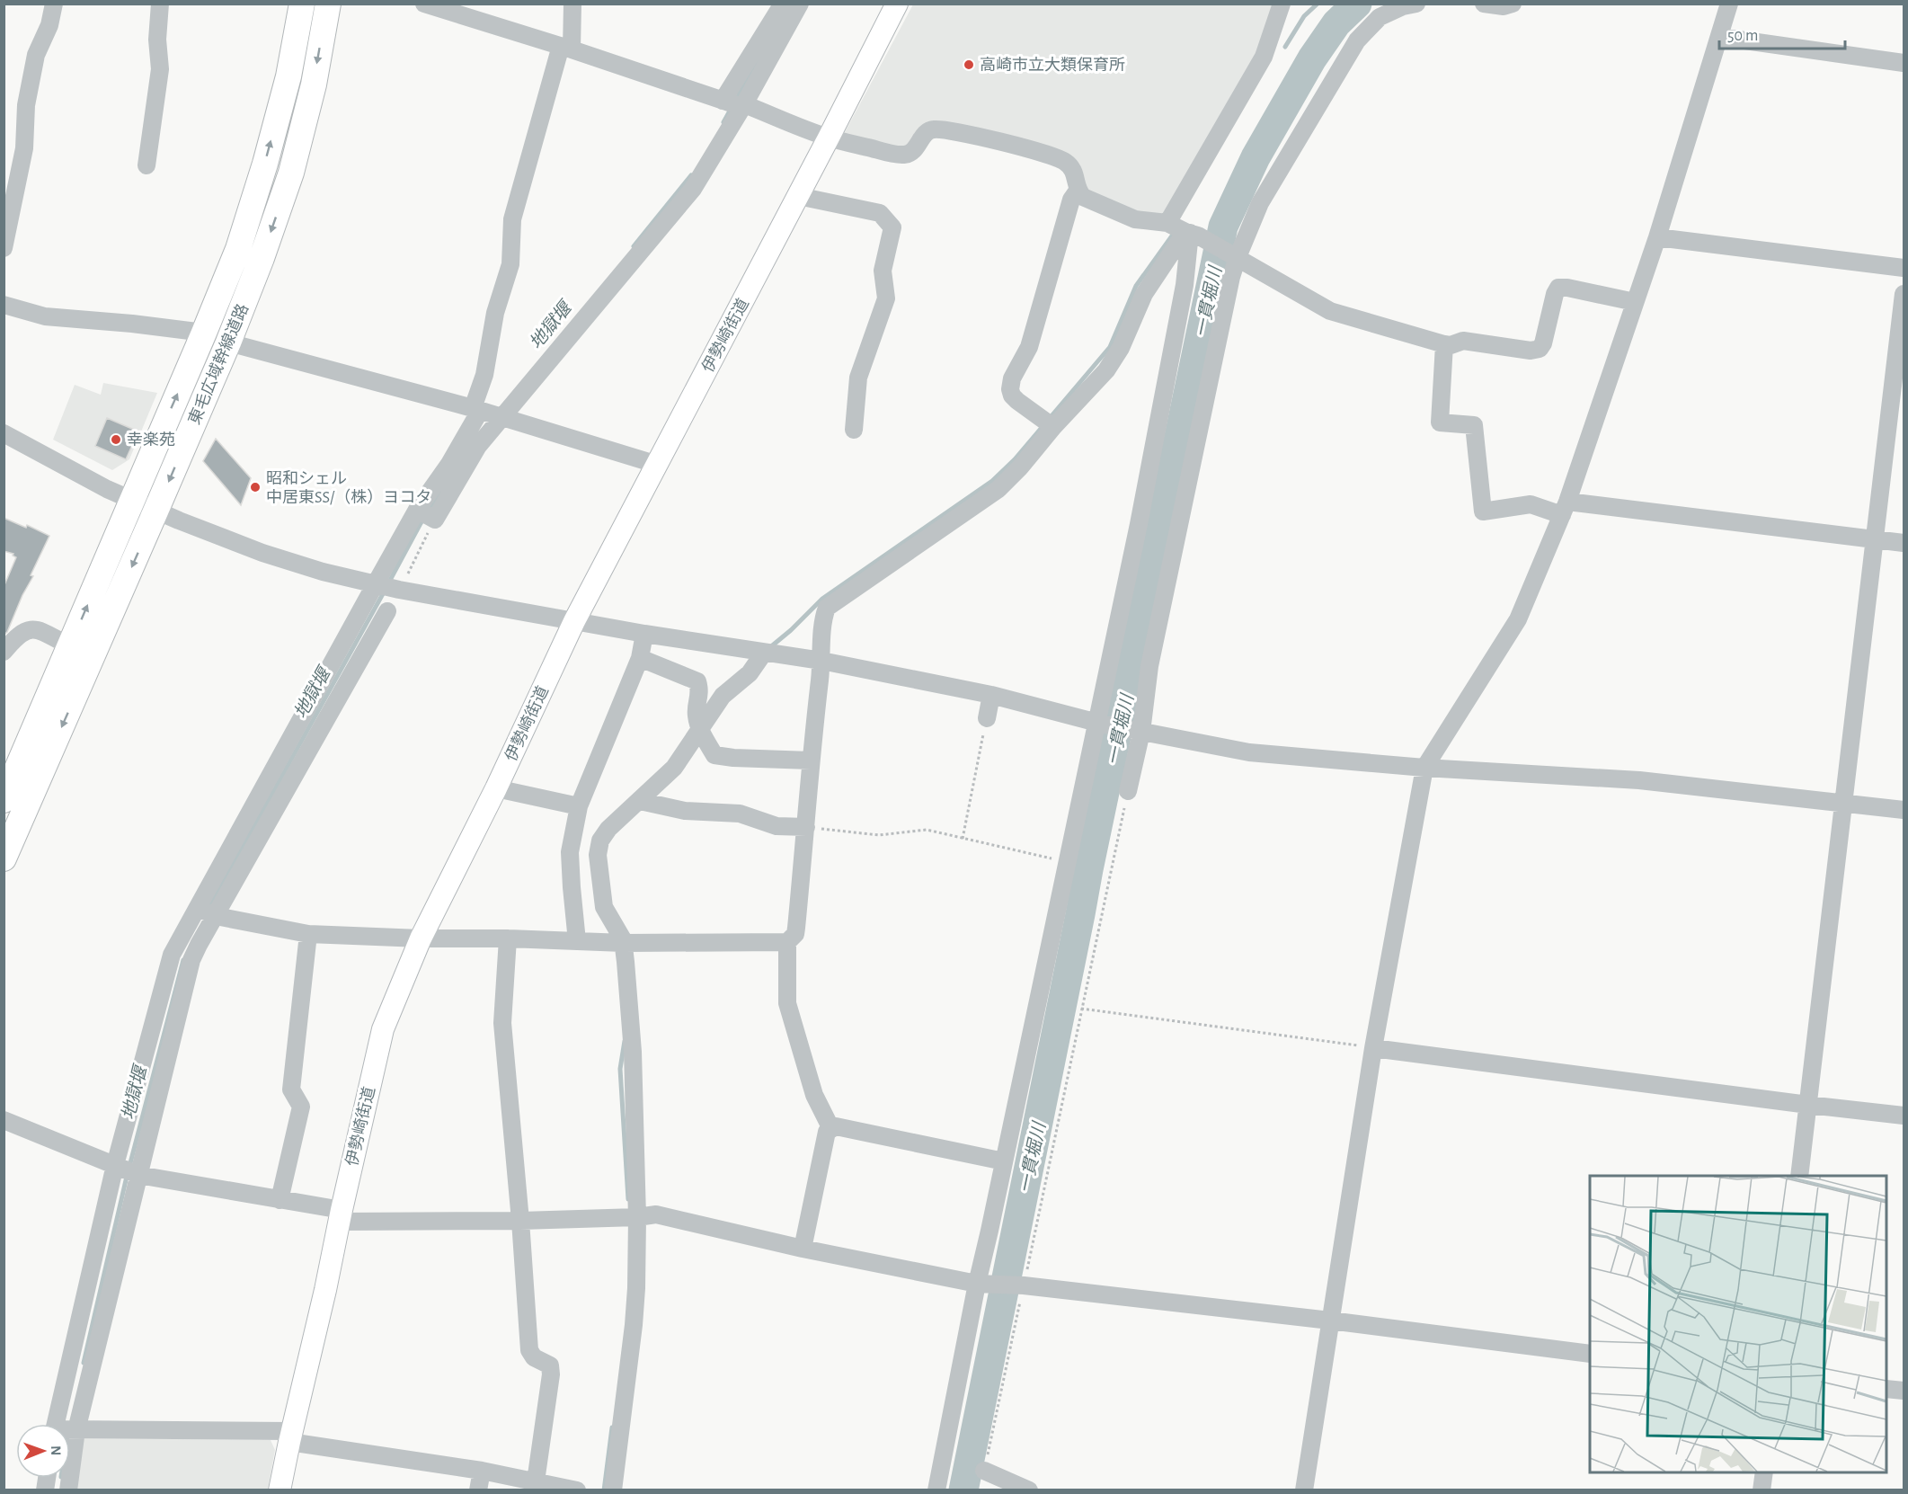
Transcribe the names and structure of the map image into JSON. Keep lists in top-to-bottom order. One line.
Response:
{"streets":{"highway":["東毛広域幹線道路"],"main road":["伊勢崎街道"]},"water":["一貫堀川","地獄堰"],"places":["高崎市立大類保育所","幸楽苑","昭和シェル 中居東SS/（株）ヨコタ"],"scale_bar":"50 m","north":"right"}
